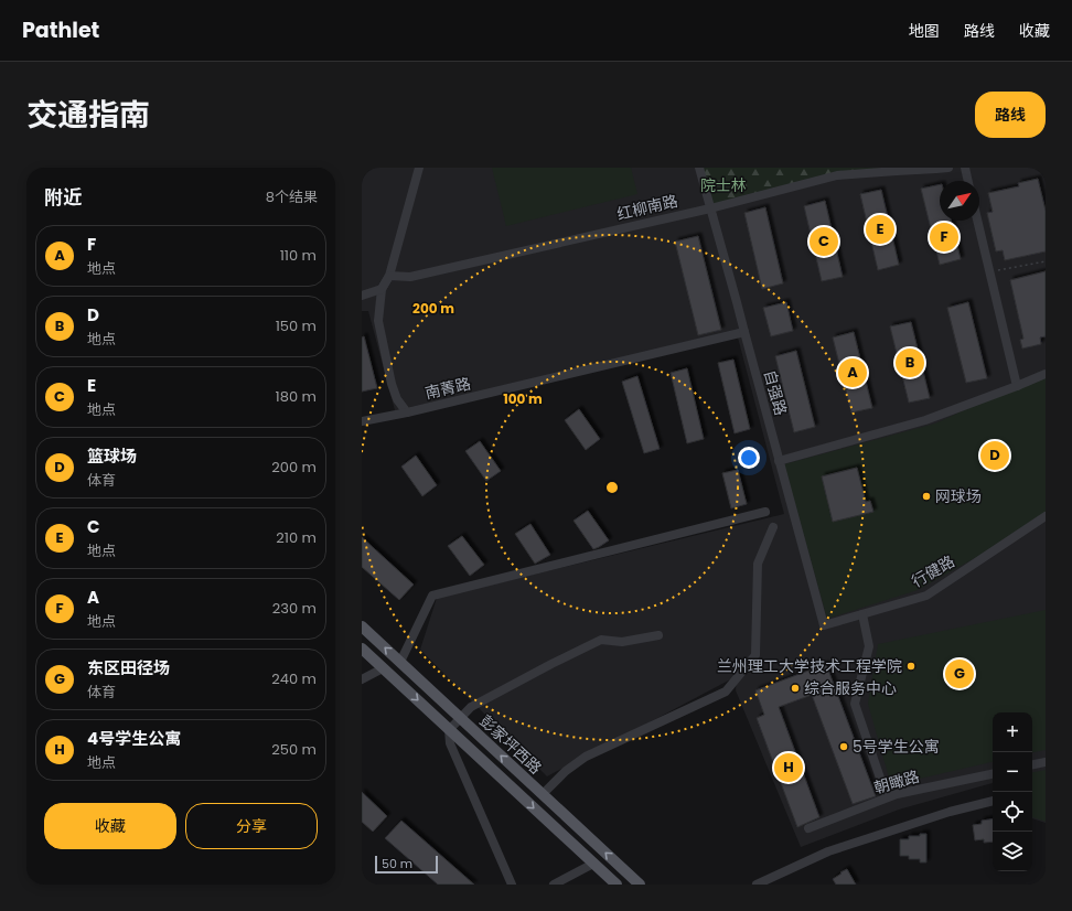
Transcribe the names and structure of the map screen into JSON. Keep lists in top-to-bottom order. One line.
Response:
{"streets":{"main road":["彭家坪西路"],"street":["红柳南路","南菁路","自强路","行健路","朝瞰路"]},"crossings":[["红柳南路","南菁路"],["红柳南路","自强路"],["南菁路","自强路"],["自强路","行健路"]],"parks":["院士林"],"places":["网球场","兰州理工大学技术工程学院","综合服务中心","5号学生公寓"],"scale_bar":"50 m","north":"top right","page":{"header":"Pathlet","nav":["地图","路线","收藏"],"title":"交通指南","buttons":["路线",["收藏","分享"]],"heading":["附近","8个结果"],"pins":["E","F","C","B","A","D","G","H"],"list":[{"mark":"A","name":"F","note":"地点","value":"110 m"},{"mark":"B","name":"D","note":"地点","value":"150 m"},{"mark":"C","name":"E","note":"地点","value":"180 m"},{"mark":"D","name":"篮球场","note":"体育","value":"200 m"},{"mark":"E","name":"C","note":"地点","value":"210 m"},{"mark":"F","name":"A","note":"地点","value":"230 m"},{"mark":"G","name":"东区田径场","note":"体育","value":"240 m"},{"mark":"H","name":"4号学生公寓","note":"地点","value":"250 m"}],"map_buttons":["+","−"],"scale":"50 m"},"rings":["200 m","100 m"]}
